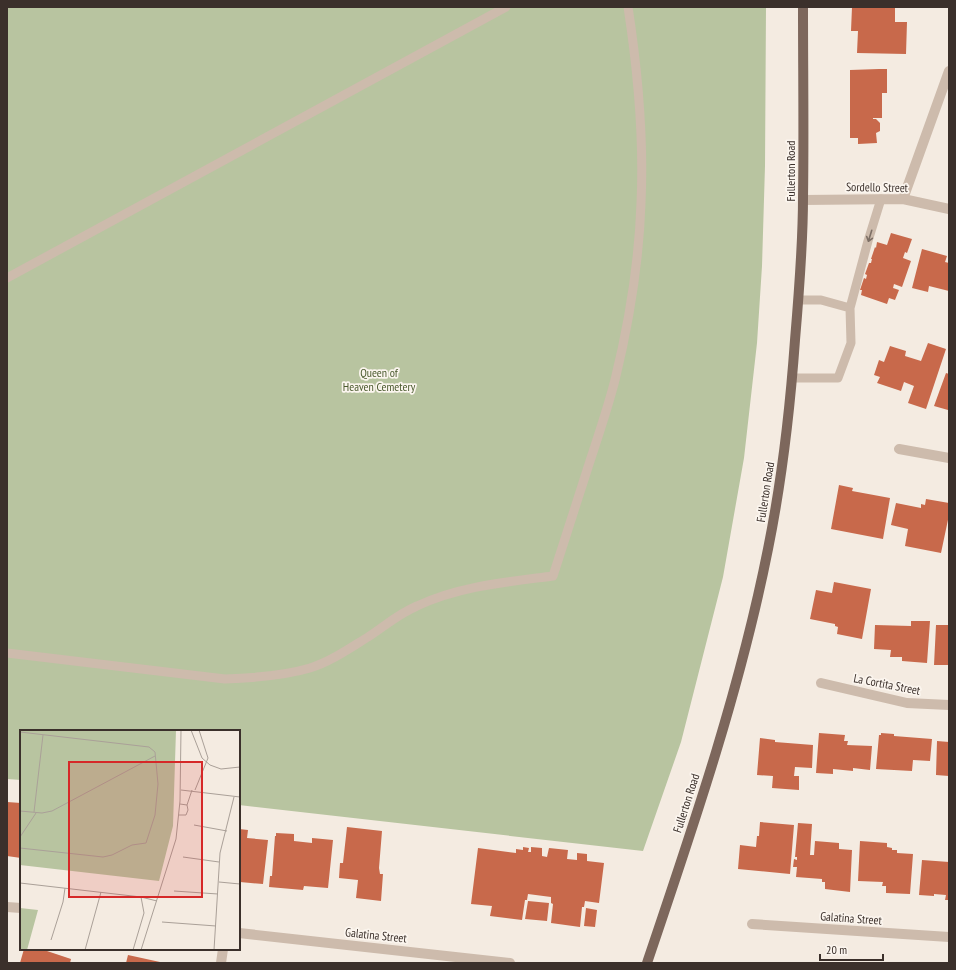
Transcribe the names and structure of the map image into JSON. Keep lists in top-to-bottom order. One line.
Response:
{"streets":{"main road":["Fullerton Road"],"street":["Sordello Street","La Cortita Street","Galatina Street"]},"crossings":[["Fullerton Road","Sordello Street"]],"parks":["Queen of Heaven Cemetery"],"scale_bar":"20 m"}
